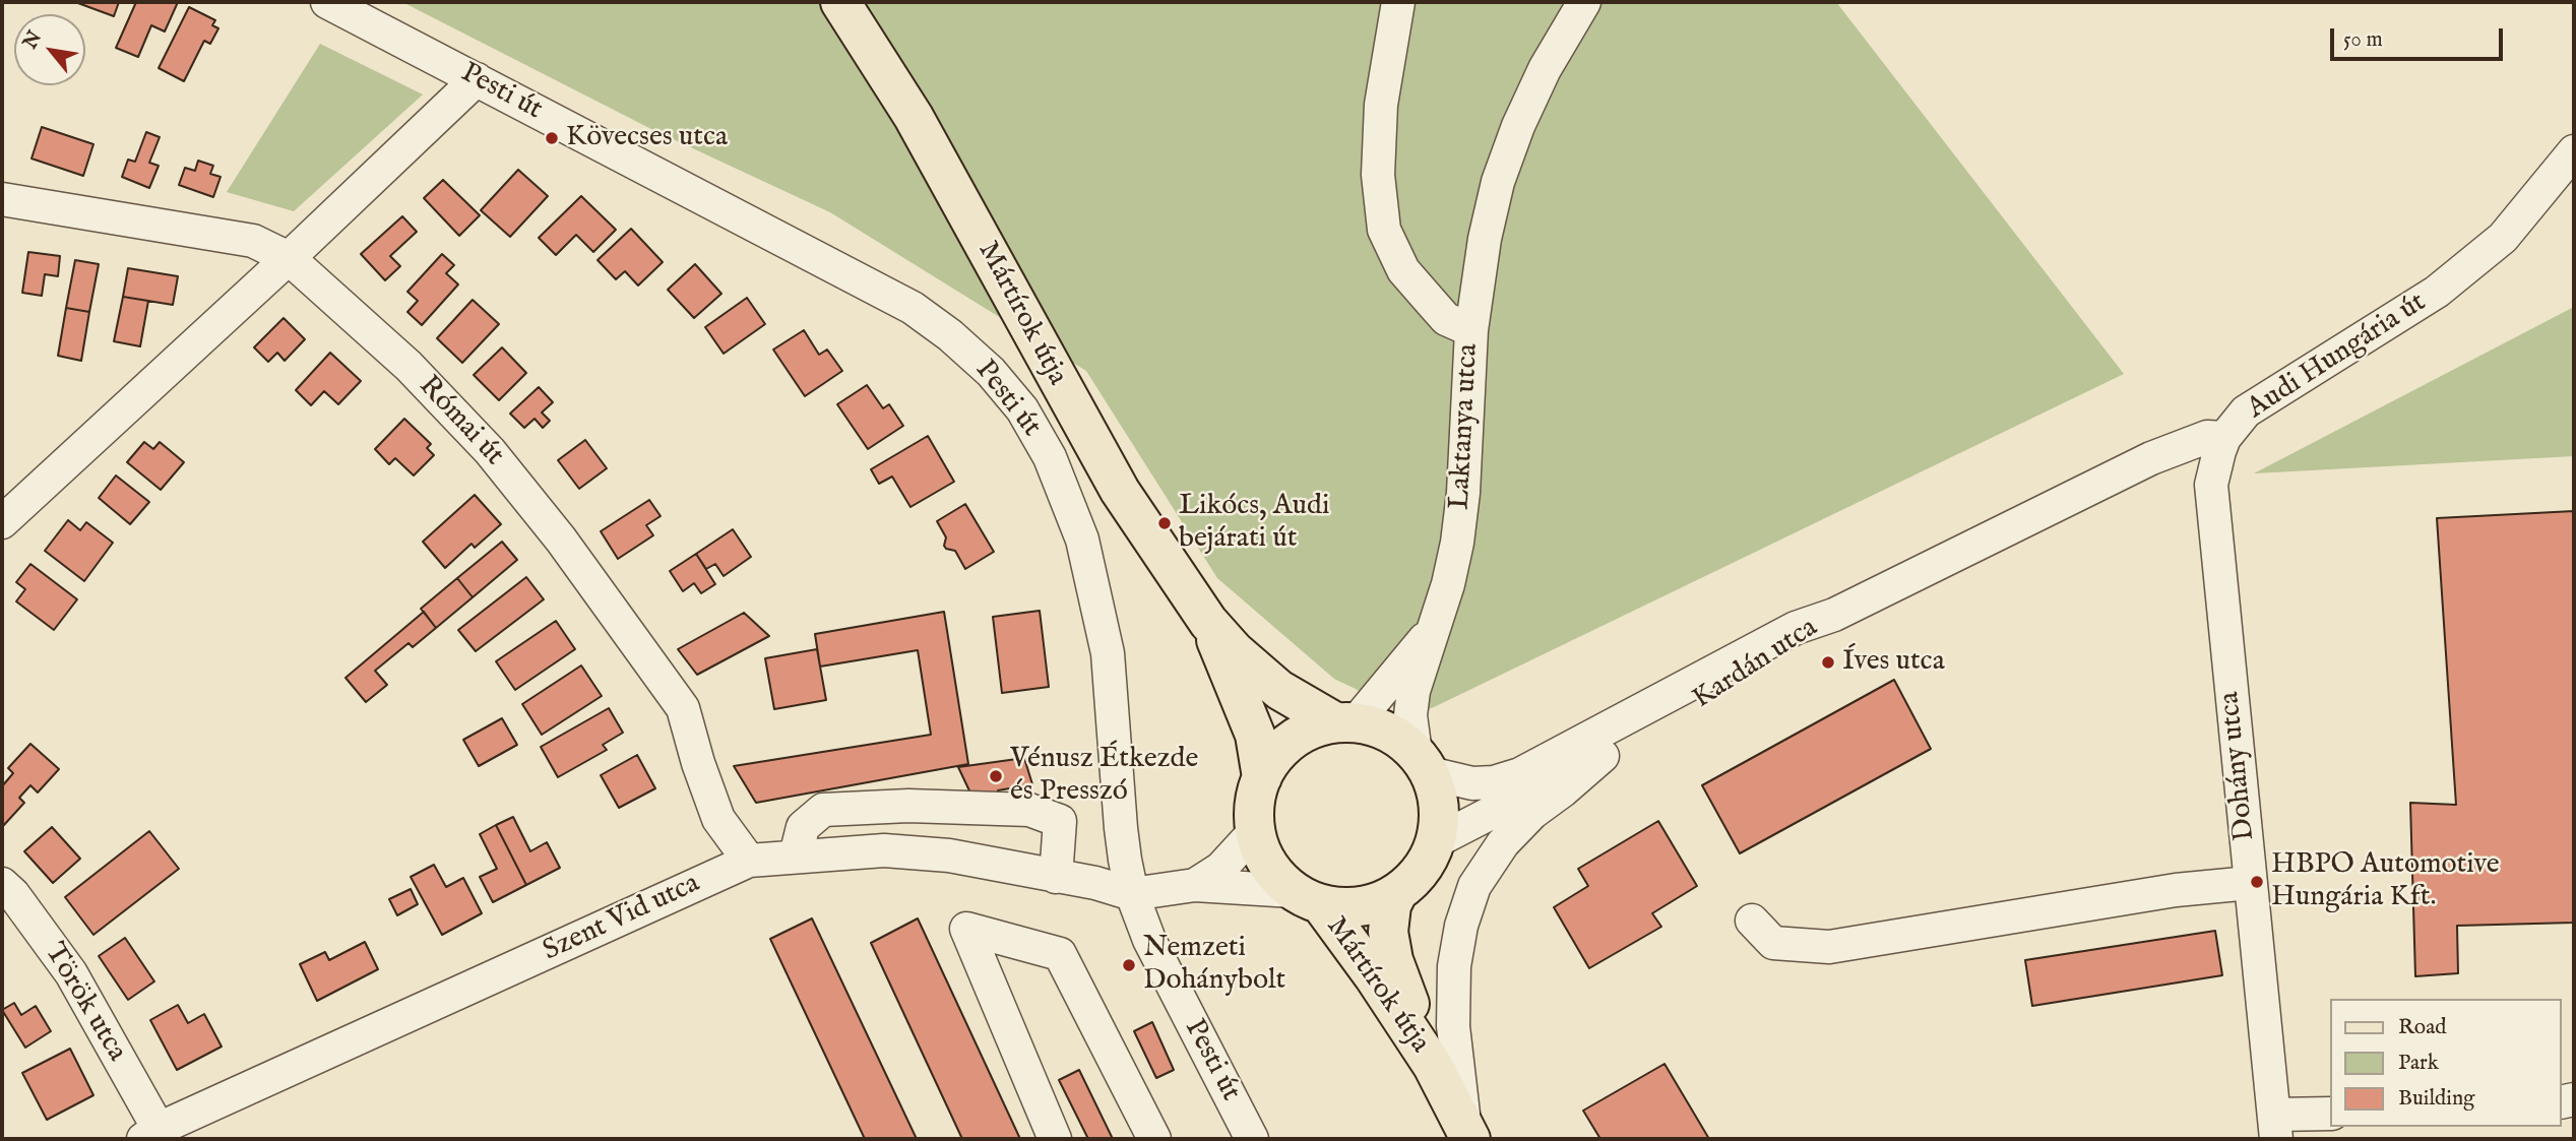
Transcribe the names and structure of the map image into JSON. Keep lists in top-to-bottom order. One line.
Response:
{"streets":{"main road":["Mártírok útja"],"street":["Pesti út","Audi Hungária út","Római út","Laktanya utca","Kardán utca","Dohány utca","Szent Vid utca","Török utca"]},"crossings":[["Pesti út","Szent Vid utca"],["Mártírok útja","Laktanya utca"],["Mártírok útja","Kardán utca"],["Audi Hungária út","Kardán utca"],["Audi Hungária út","Dohány utca"],["Római út","Szent Vid utca"],["Laktanya utca","Kardán utca"],["Szent Vid utca","Török utca"]],"places":["Kövecses utca","Likócs, Audi bejárati út","Íves utca","Vénusz Étkezde és Presszó","HBPO Automotive Hungária Kft.","Nemzeti Dohánybolt"],"legend":["Road","Park","Building"],"scale_bar":"50 m","north":"top left"}
